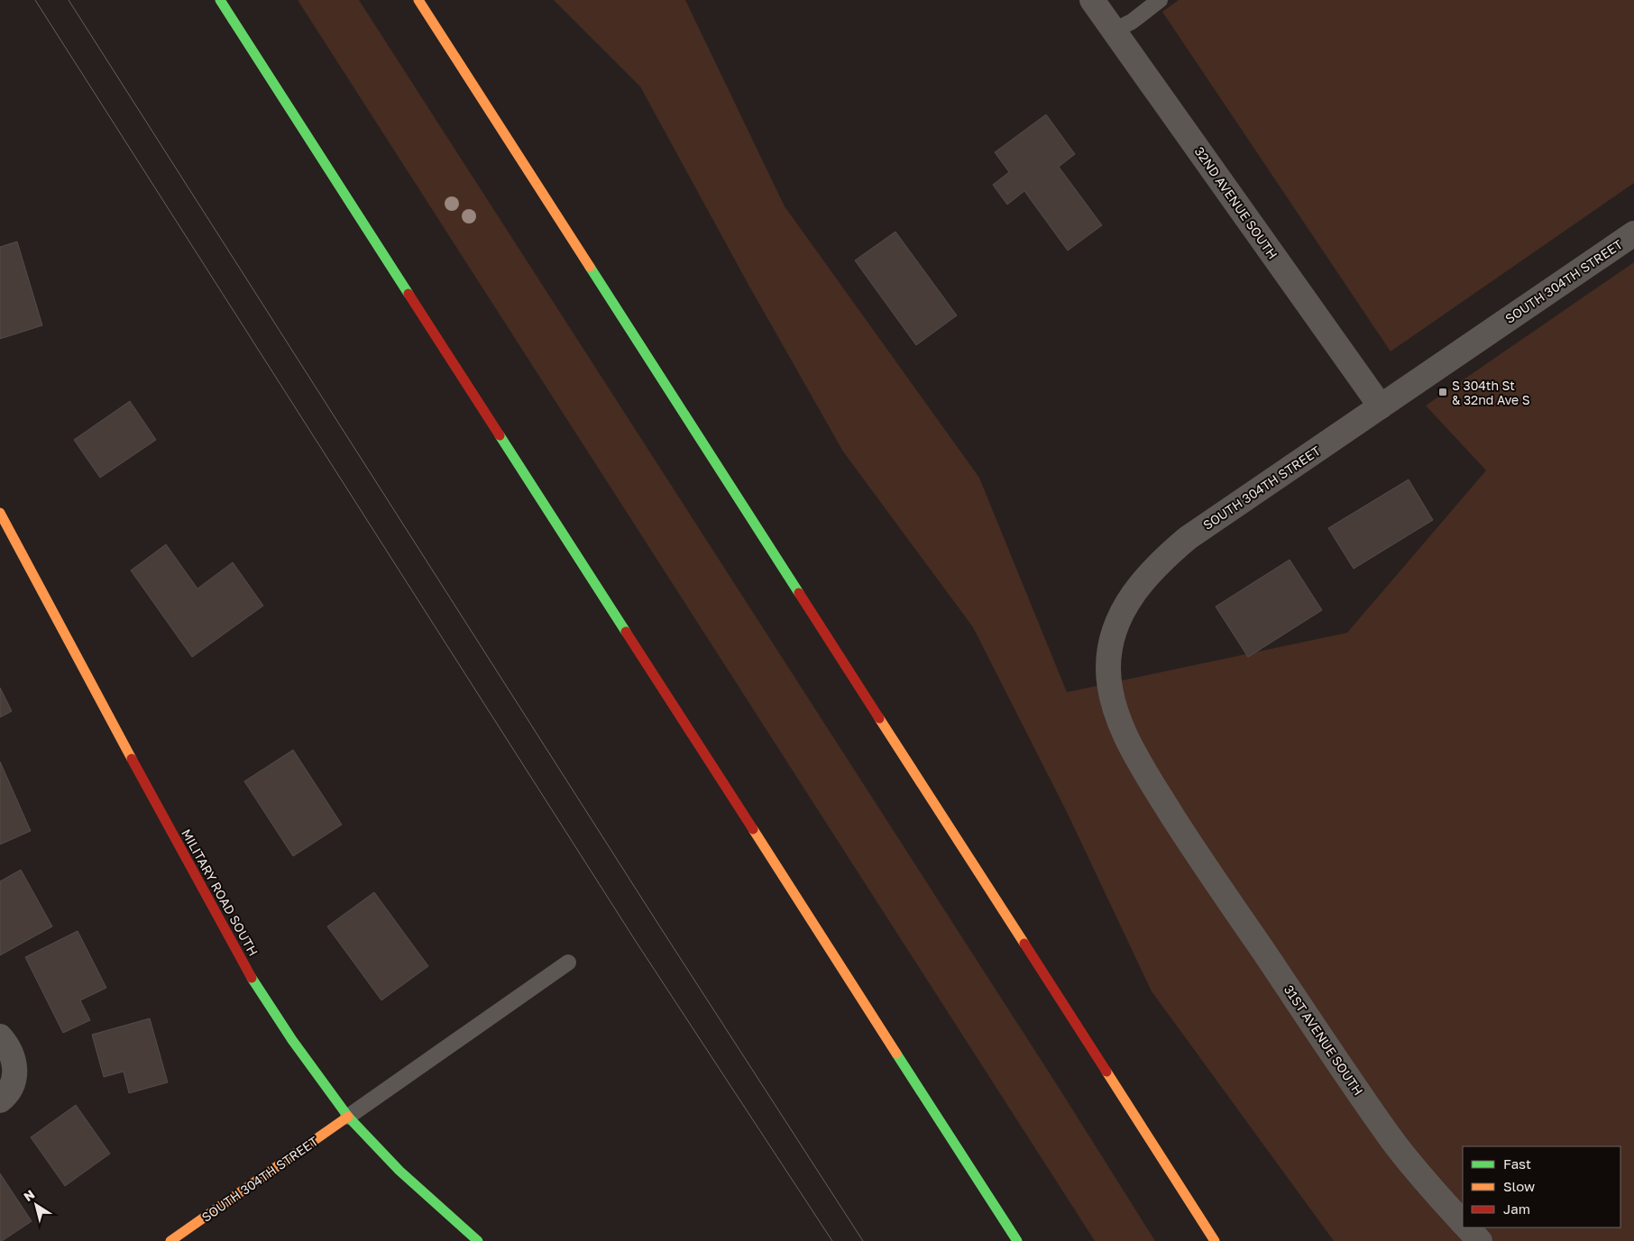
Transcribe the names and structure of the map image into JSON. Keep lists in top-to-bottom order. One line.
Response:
{"streets":{"main road":["SOUTH 304TH STREET","MILITARY ROAD SOUTH"],"street":["32ND AVENUE SOUTH","31ST AVENUE SOUTH"]},"crossings":[["32ND AVENUE SOUTH","SOUTH 304TH STREET"],["SOUTH 304TH STREET","MILITARY ROAD SOUTH"],["SOUTH 304TH STREET","31ST AVENUE SOUTH"]],"places":{"transit":["S 304th St & 32nd Ave S"]},"legend":["Fast","Slow","Jam"],"north":"top left"}
